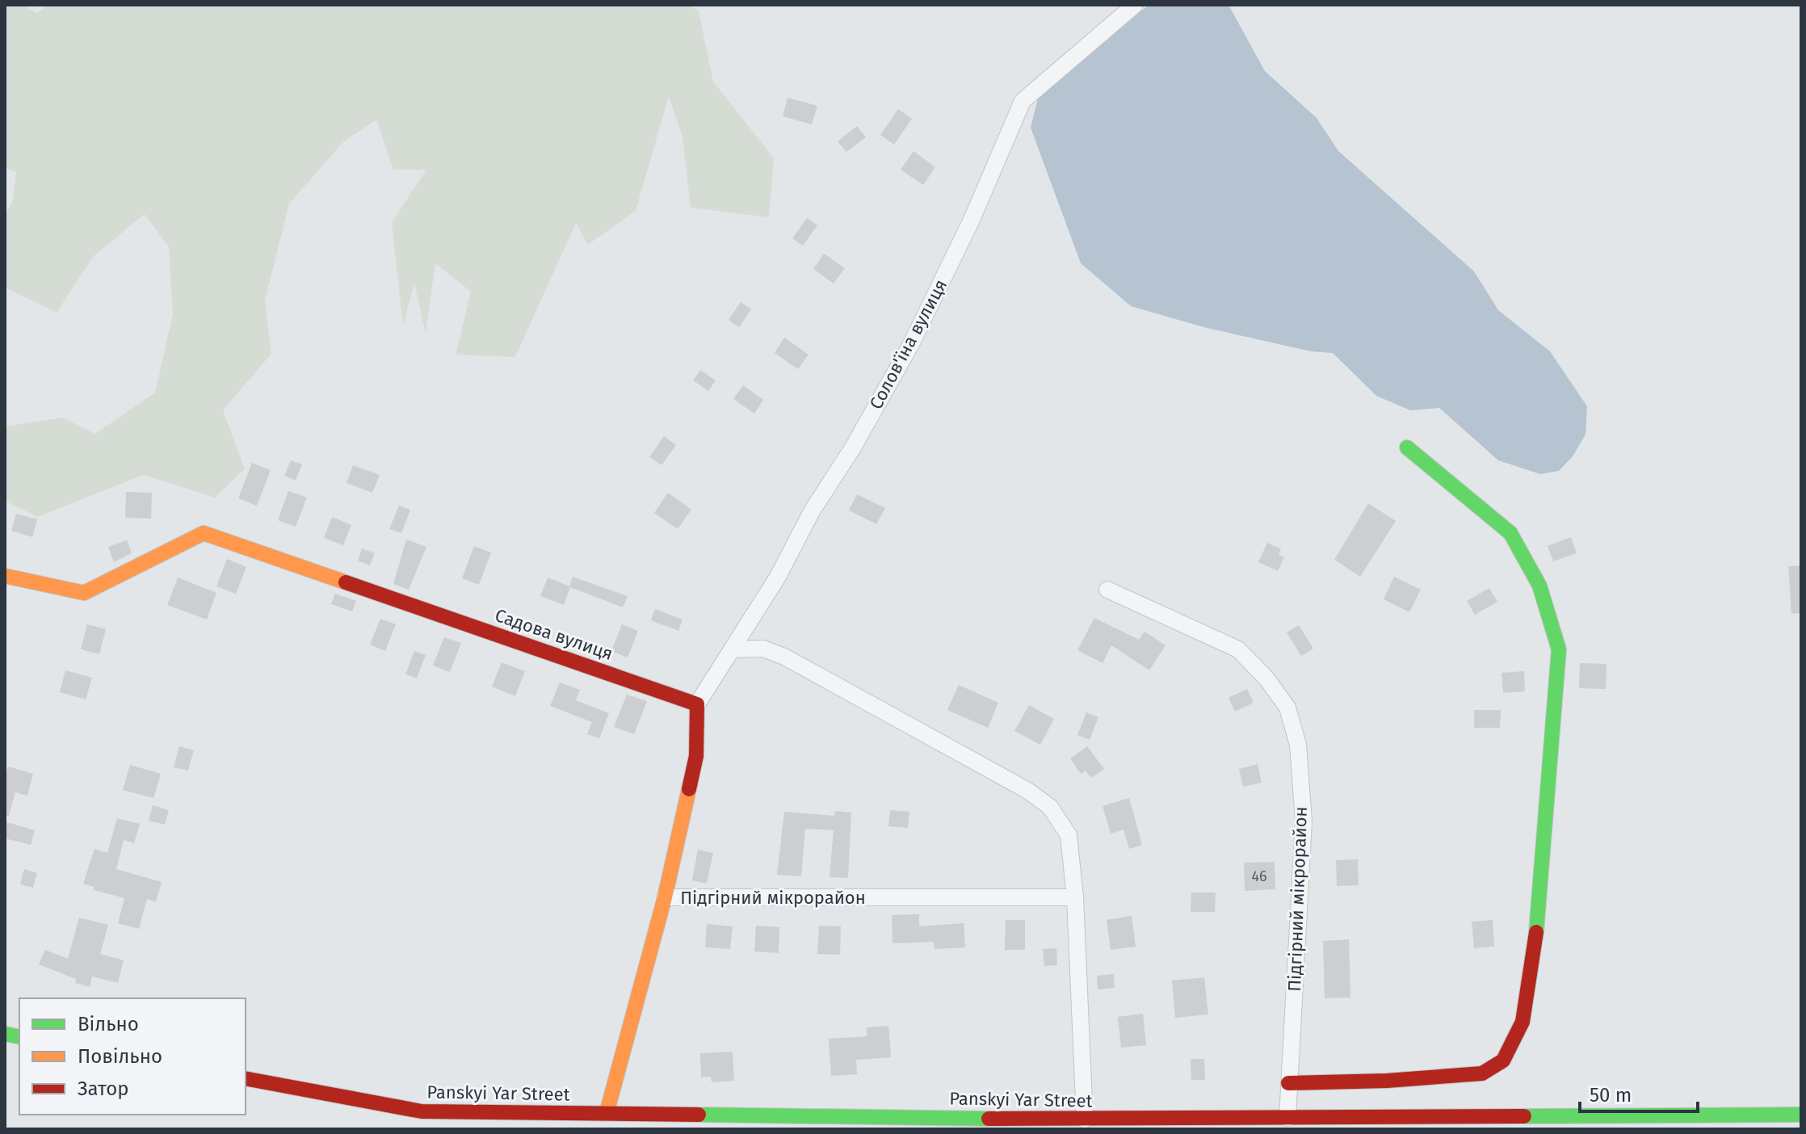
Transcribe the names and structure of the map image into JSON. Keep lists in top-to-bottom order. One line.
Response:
{"streets":{"street":["Солов'їна вулиця","Садова вулиця","Підгірний мікрорайон","Panskyi Yar Street"]},"crossings":[["Солов'їна вулиця","Садова вулиця"],["Підгірний мікрорайон","Panskyi Yar Street"]],"house_numbers":["46"],"legend":["Вільно","Повільно","Затор"],"scale_bar":"50 m"}
